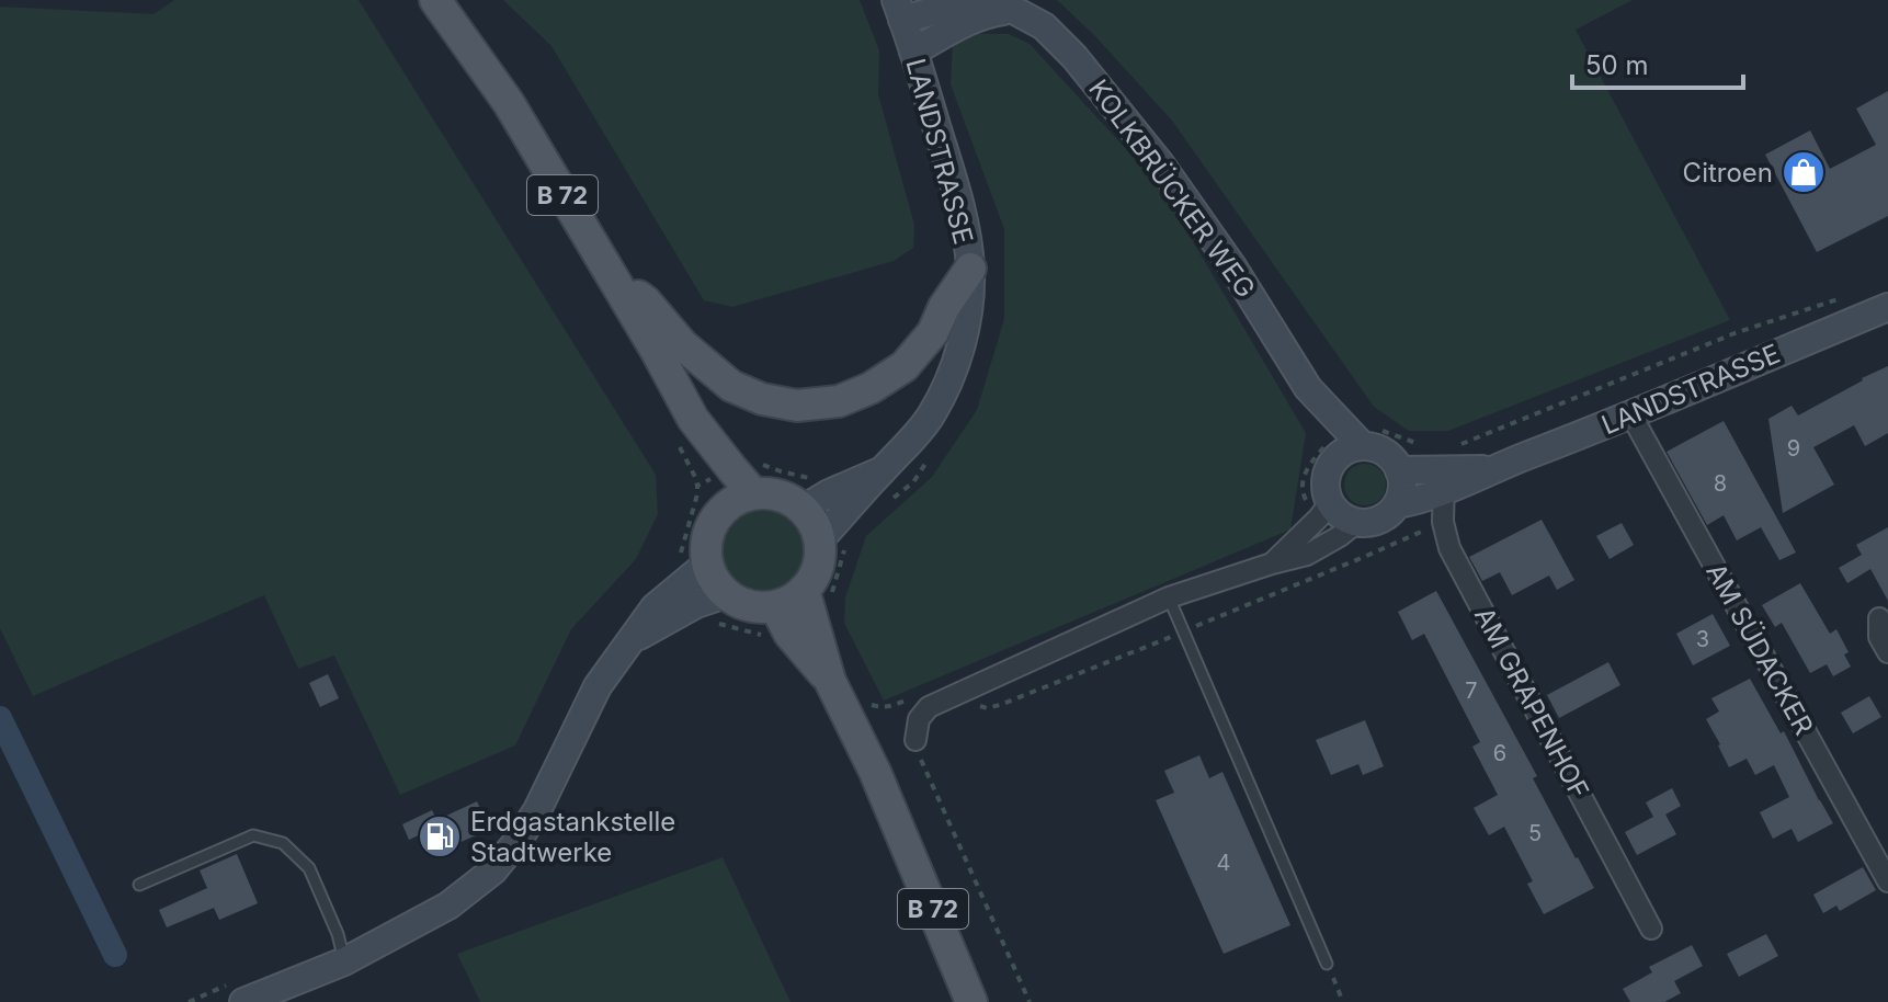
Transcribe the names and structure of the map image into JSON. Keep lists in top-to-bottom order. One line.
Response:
{"streets":{"main road":["B 72"],"street":["LANDSTRASSE","KOLKBRÜCKER WEG","AM SÜDACKER","AM GRAPENHOF"]},"crossings":[["LANDSTRASSE","KOLKBRÜCKER WEG"],["LANDSTRASSE","B 72"],["LANDSTRASSE","AM SÜDACKER"],["LANDSTRASSE","AM GRAPENHOF"]],"places":{"shop":["Citroen"],"fuel station":["Erdgastankstelle Stadtwerke"]},"house_numbers":["9","8","3","7","6","5","4"],"scale_bar":"50 m"}
